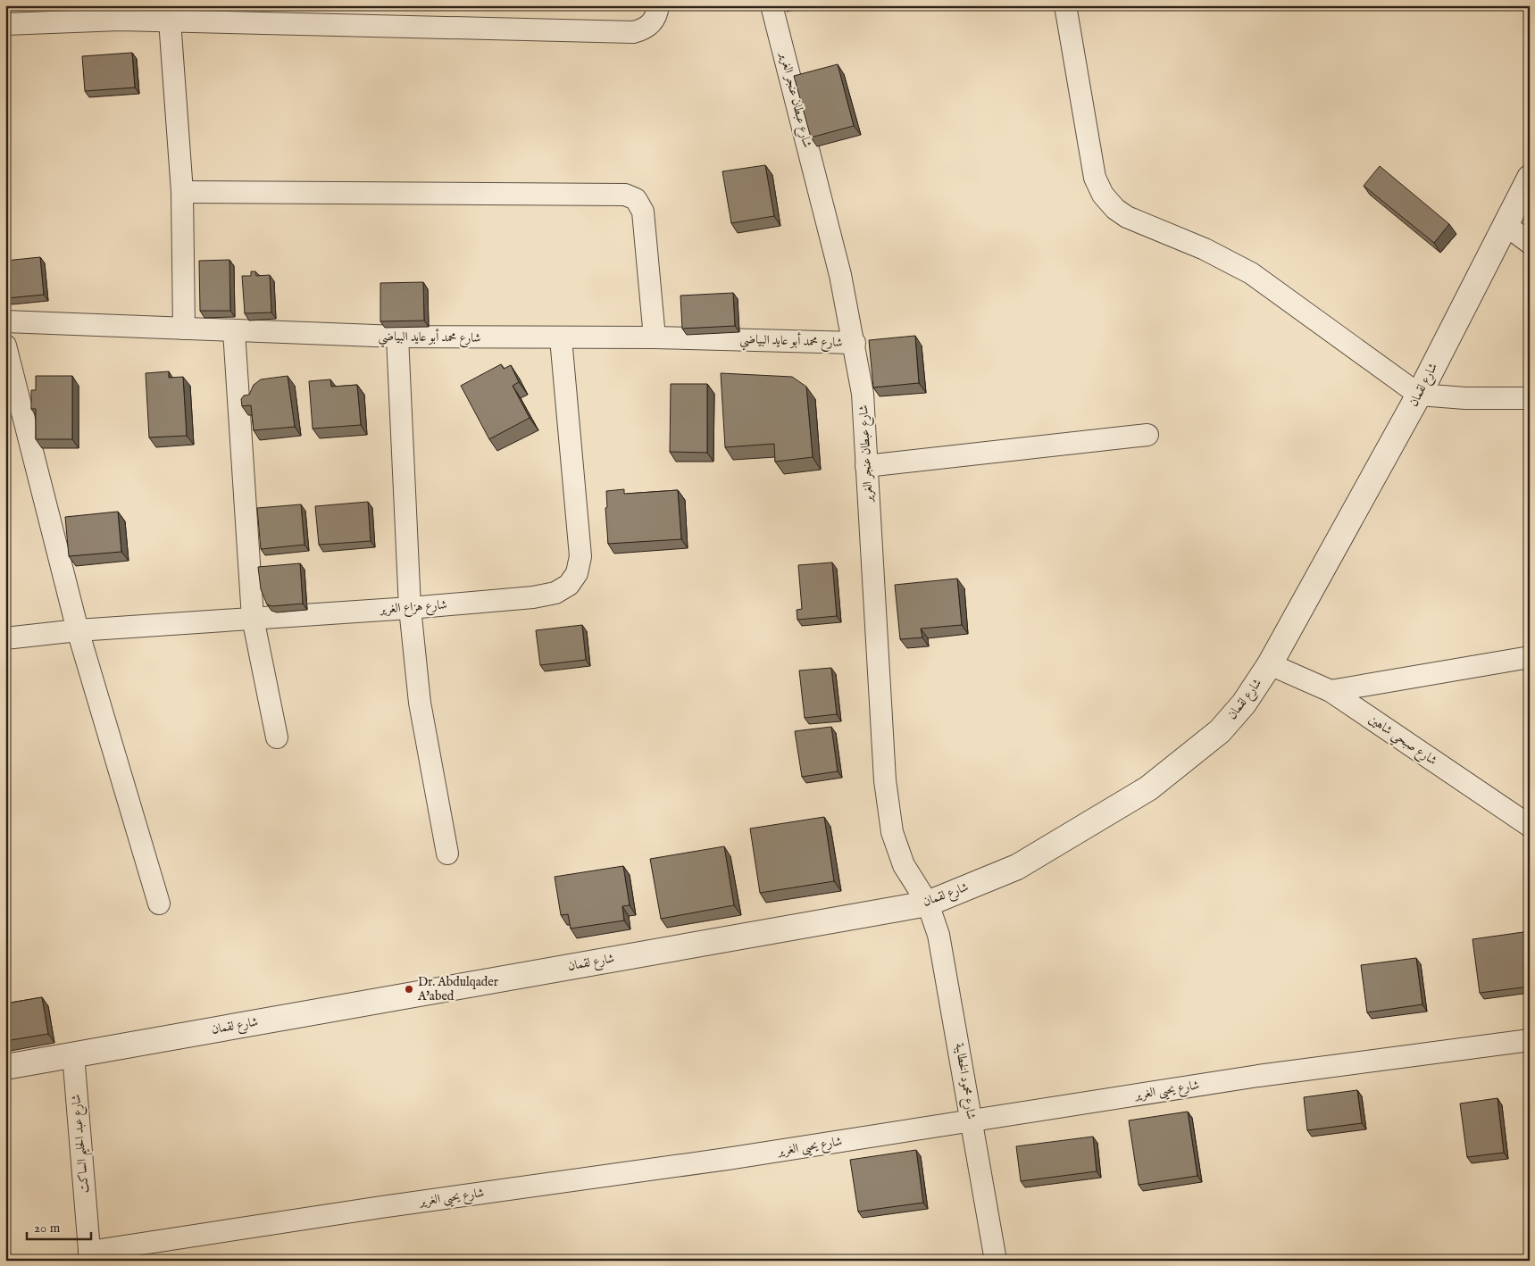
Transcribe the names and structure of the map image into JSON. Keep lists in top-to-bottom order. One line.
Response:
{"streets":{"street":["شارع عبطان عنجر الغرير","شارع محمد أبو عايد البياضي","شارع لقمان","شارع هزاع الغرير","شارع صبحي شاهين","شارع محمود الخطايبة","شارع يحيى الغرير","شارع عبد الحليم الساكت"]},"crossings":[["شارع عبطان عنجر الغرير","شارع محمد أبو عايد البياضي"],["شارع عبطان عنجر الغرير","شارع لقمان"],["شارع عبطان عنجر الغرير","شارع محمود الخطايبة"],["شارع محمد أبو عايد البياضي","شارع هزاع الغرير"],["شارع لقمان","شارع صبحي شاهين"],["شارع لقمان","شارع محمود الخطايبة"],["شارع لقمان","شارع عبد الحليم الساكت"],["شارع محمود الخطايبة","شارع يحيى الغرير"],["شارع يحيى الغرير","شارع عبد الحليم الساكت"]],"places":["Dr. Abdulqader A'abed"],"scale_bar":"20 m"}
